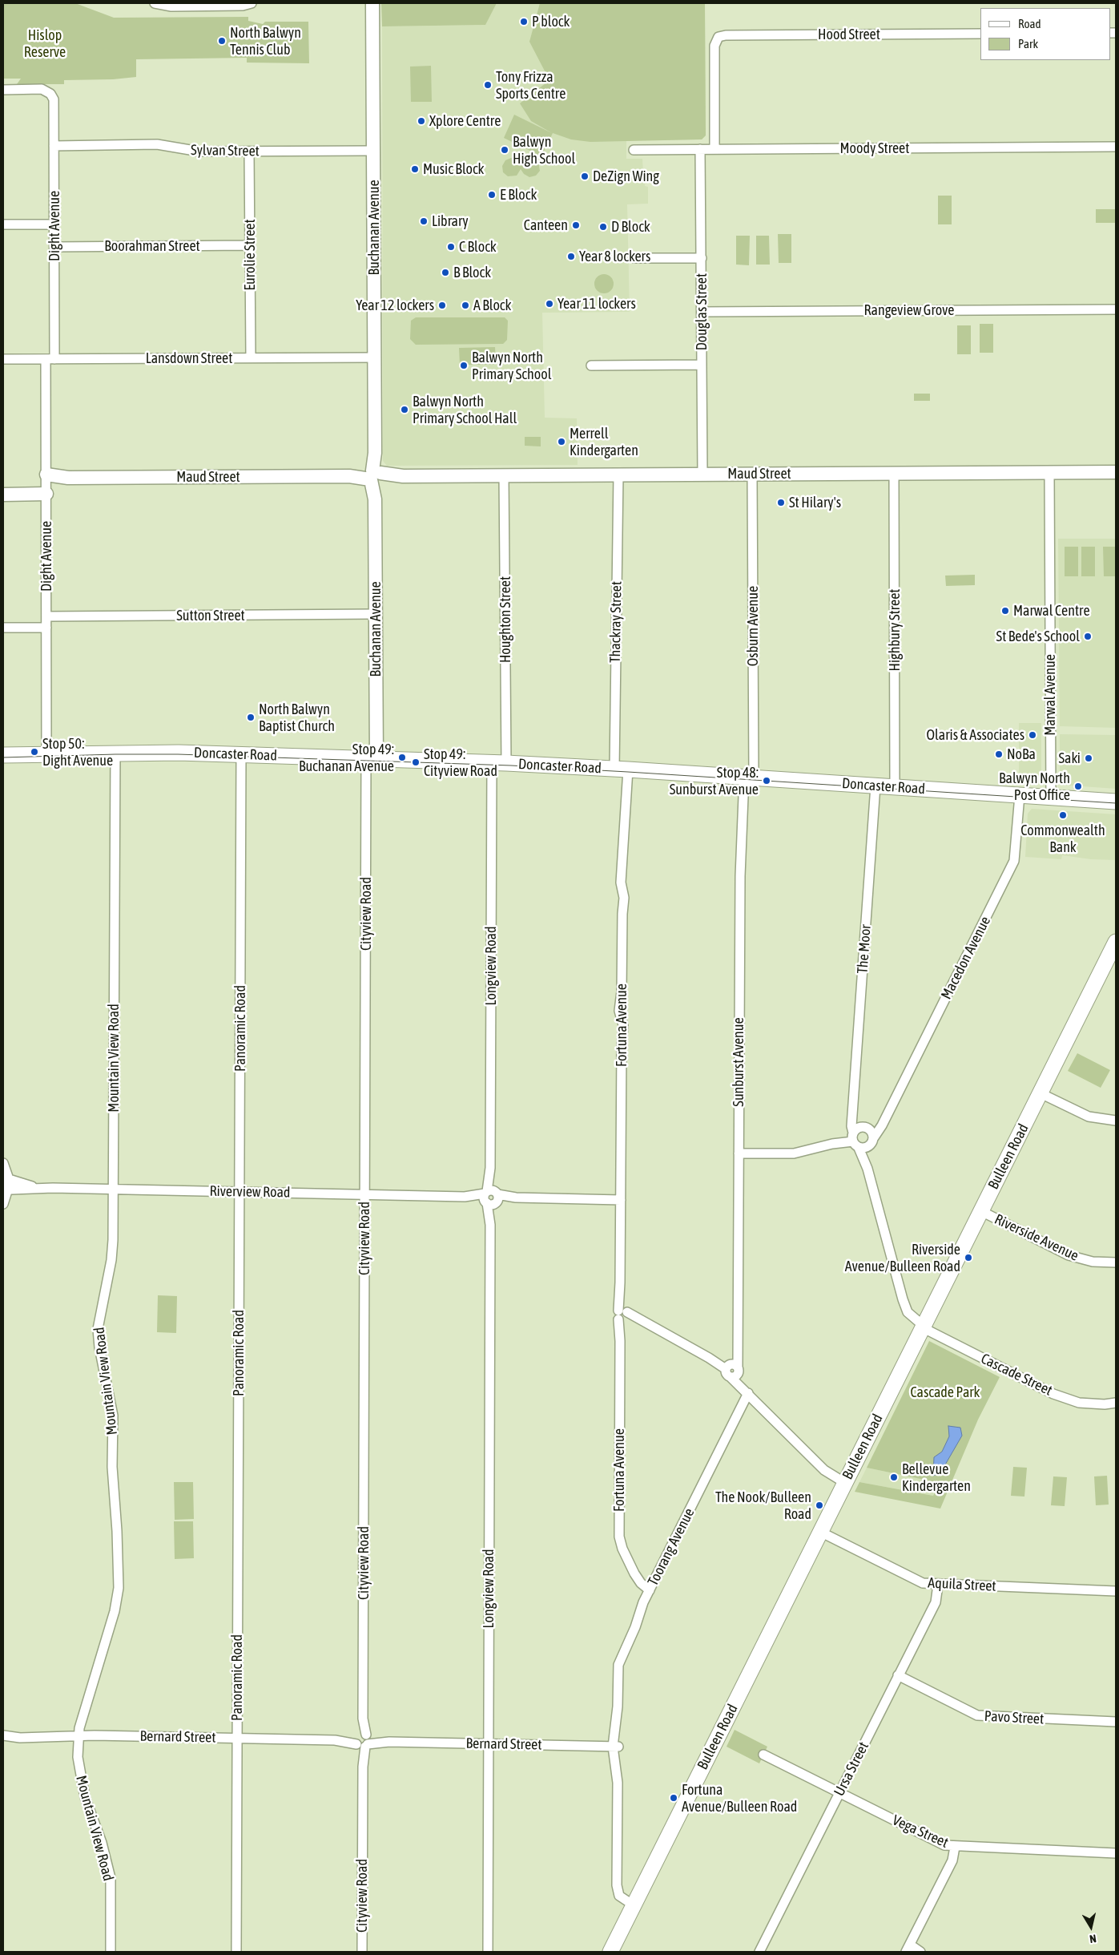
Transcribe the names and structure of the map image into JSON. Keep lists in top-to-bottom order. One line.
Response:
{"streets":{"main road":["Doncaster Road","Bulleen Road"],"street":["Hood Street","Moody Street","Sylvan Street","Dight Avenue","Buchanan Avenue","Boorahman Street","Eurolie Street","Rangeview Grove","Douglas Street","Lansdown Street","Maud Street","Sutton Street","Houghton Street","Thackray Street","Osburn Avenue","Highbury Street","Marwal Avenue","Cityview Road","The Moor","Macedon Avenue","Longview Road","Fortuna Avenue","Panoramic Road","Mountain View Road","Sunburst Avenue","Riverview Road","Riverside Avenue","Cascade Street","Toorang Avenue","Aquila Street","Pavo Street","Bernard Street","Ursa Street","Vega Street"]},"crossings":[["Hood Street","Moody Street"],["Moody Street","Douglas Street"],["Sylvan Street","Dight Avenue"],["Sylvan Street","Buchanan Avenue"],["Sylvan Street","Eurolie Street"],["Dight Avenue","Boorahman Street"],["Dight Avenue","Lansdown Street"],["Dight Avenue","Maud Street"],["Dight Avenue","Sutton Street"],["Dight Avenue","Doncaster Road"],["Buchanan Avenue","Lansdown Street"],["Buchanan Avenue","Maud Street"],["Buchanan Avenue","Sutton Street"],["Buchanan Avenue","Doncaster Road"],["Buchanan Avenue","Cityview Road"],["Boorahman Street","Eurolie Street"],["Eurolie Street","Lansdown Street"],["Rangeview Grove","Douglas Street"],["Douglas Street","Maud Street"],["Maud Street","Houghton Street"],["Maud Street","Thackray Street"],["Maud Street","Osburn Avenue"],["Maud Street","Highbury Street"],["Maud Street","Marwal Avenue"],["Houghton Street","Doncaster Road"],["Houghton Street","Longview Road"],["Thackray Street","Doncaster Road"],["Thackray Street","Fortuna Avenue"],["Osburn Avenue","Doncaster Road"],["Osburn Avenue","Sunburst Avenue"],["Highbury Street","Doncaster Road"],["Marwal Avenue","Doncaster Road"],["Doncaster Road","Cityview Road"],["Doncaster Road","The Moor"],["Doncaster Road","Macedon Avenue"],["Doncaster Road","Longview Road"],["Doncaster Road","Fortuna Avenue"],["Doncaster Road","Panoramic Road"],["Doncaster Road","Mountain View Road"],["Doncaster Road","Sunburst Avenue"],["Cityview Road","Riverview Road"],["Cityview Road","Bernard Street"],["The Moor","Macedon Avenue"],["Macedon Avenue","Bulleen Road"],["Macedon Avenue","Cascade Street"],["Longview Road","Riverview Road"],["Longview Road","Bernard Street"],["Fortuna Avenue","Riverview Road"],["Fortuna Avenue","Toorang Avenue"],["Panoramic Road","Riverview Road"],["Panoramic Road","Bernard Street"],["Mountain View Road","Riverview Road"],["Mountain View Road","Bernard Street"],["Bulleen Road","Riverside Avenue"],["Bulleen Road","Cascade Street"],["Bulleen Road","Toorang Avenue"],["Bulleen Road","Aquila Street"],["Toorang Avenue","Bernard Street"],["Aquila Street","Ursa Street"],["Pavo Street","Ursa Street"],["Ursa Street","Vega Street"]],"parks":["Hislop Reserve","Cascade Park"],"places":["P block","North Balwyn Tennis Club","Tony Frizza Sports Centre","Xplore Centre","Balwyn High School","Music Block","DeZign Wing","E Block","Library","Canteen","D Block","C Block","Year 8 lockers","B Block","Year 11 lockers","Year 12 lockers","A Block","Balwyn North Primary School","Balwyn North Primary School Hall","Merrell Kindergarten","St Hilary's","Marwal Centre","St Bede's School","North Balwyn Baptist Church","Olaris & Associates","Stop 50: Dight Avenue","NoBa","Stop 49: Buchanan Avenue","Saki","Stop 49: Cityview Road","Stop 48: Sunburst Avenue","Balwyn North Post Office","Commonwealth Bank","Riverside Avenue/Bulleen Road","Bellevue Kindergarten","The Nook/Bulleen Road","Fortuna Avenue/Bulleen Road"],"legend":["Road","Park"],"north":"bottom"}
